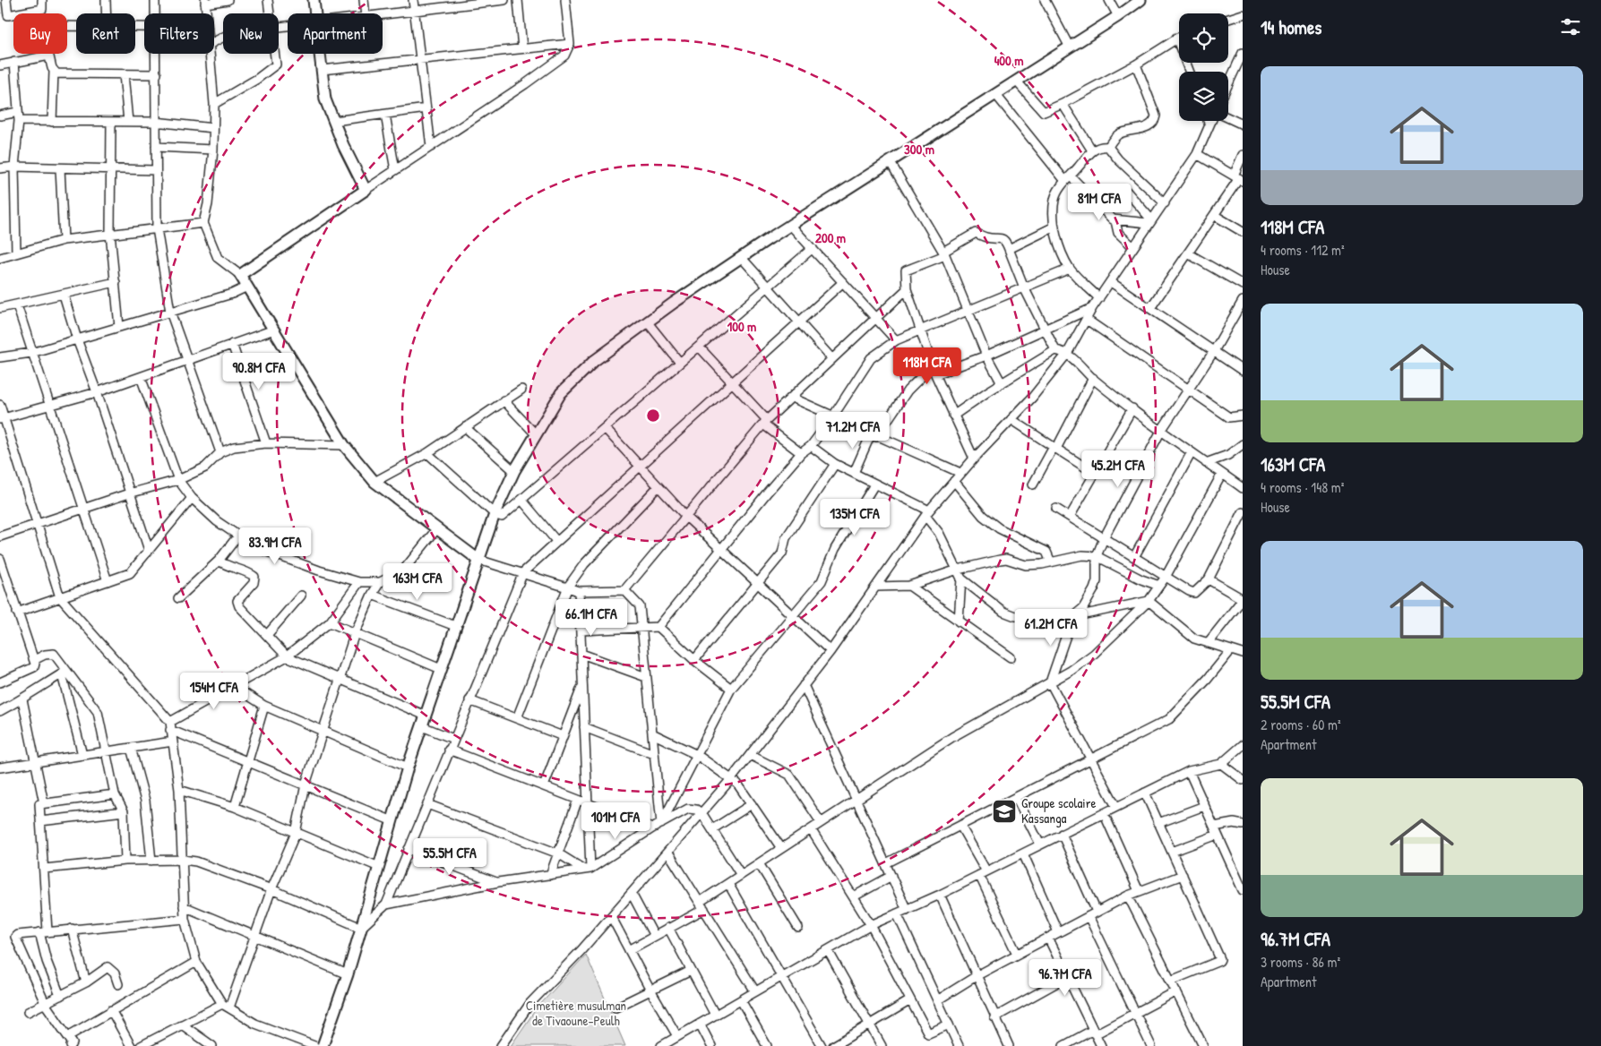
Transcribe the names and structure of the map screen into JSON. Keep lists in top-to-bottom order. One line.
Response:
{"parks":["Cimetière musulman de Tivaoune-Peulh"],"places":{"school or university":["Groupe scolaire Kassanga"]},"page":{"heading":"14 homes","chip":["Buy","Rent","Filters","New","Apartment"],"list":[{"name":"118M CFA","note":"4 rooms · 112 m² · House"},{"name":"163M CFA","note":"4 rooms · 148 m² · House"},{"name":"55.5M CFA","note":"2 rooms · 60 m² · Apartment"},{"name":"96.7M CFA","note":"3 rooms · 86 m² · Apartment"}],"price":["81M CFA","118M CFA","90.8M CFA","71.2M CFA","45.2M CFA","135M CFA","83.9M CFA","163M CFA","66.1M CFA","61.2M CFA","154M CFA","101M CFA","55.5M CFA","96.7M CFA"]},"rings":["400 m","300 m","200 m","100 m"]}
